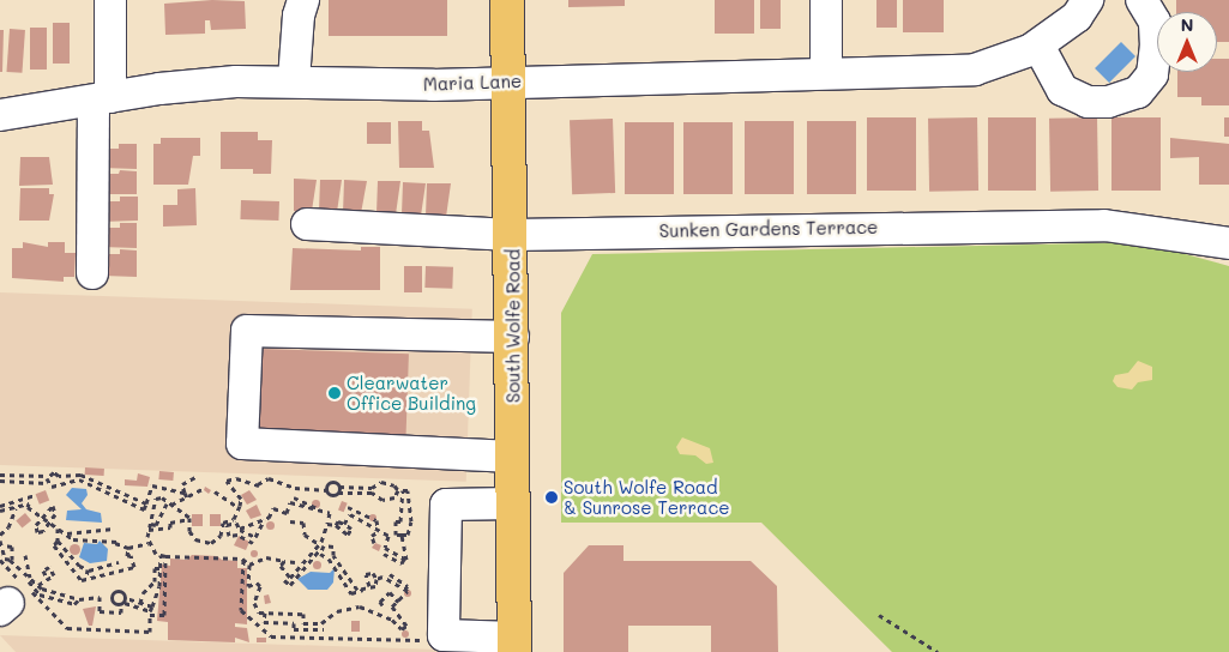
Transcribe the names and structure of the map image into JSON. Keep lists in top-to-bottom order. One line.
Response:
{"streets":{"main road":["South Wolfe Road"],"street":["Maria Lane","Sunken Gardens Terrace"]},"crossings":[["Maria Lane","South Wolfe Road"],["Sunken Gardens Terrace","South Wolfe Road"]],"places":["Clearwater Office Building","South Wolfe Road & Sunrose Terrace"],"north":"top"}
